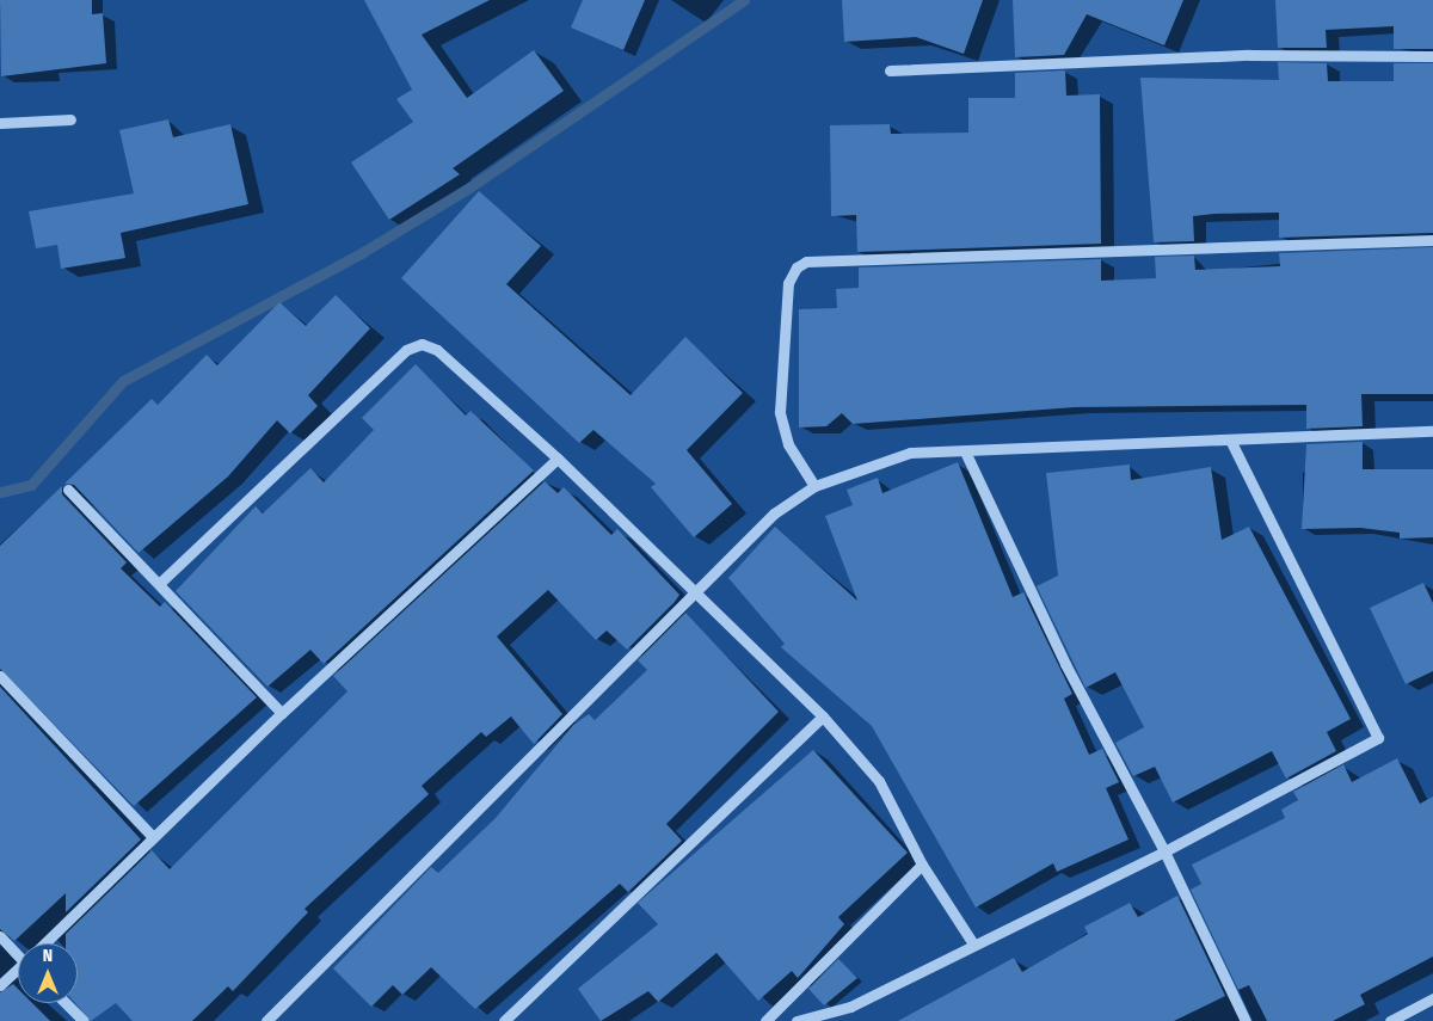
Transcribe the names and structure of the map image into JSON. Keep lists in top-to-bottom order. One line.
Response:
{"north":"top"}
